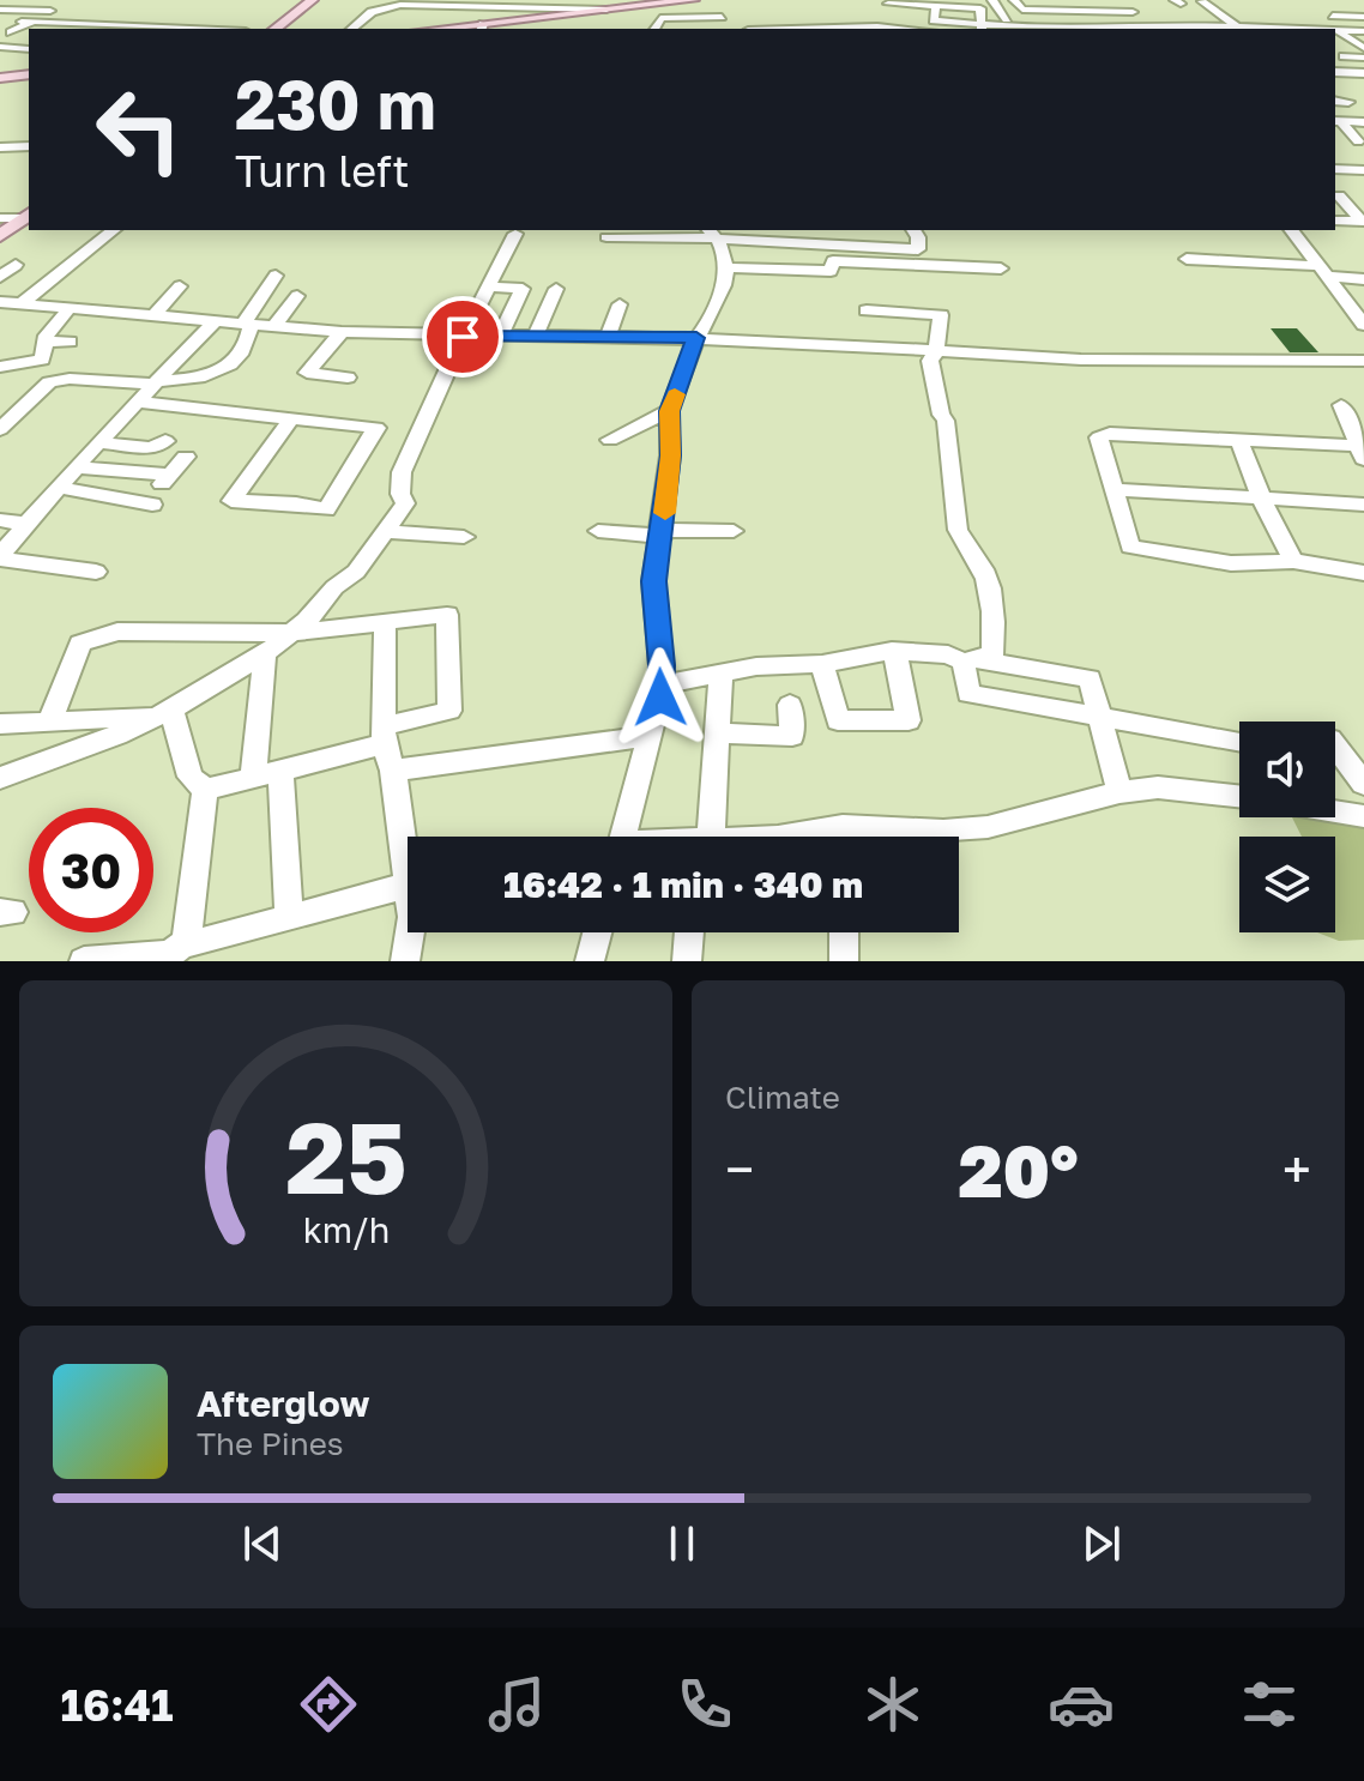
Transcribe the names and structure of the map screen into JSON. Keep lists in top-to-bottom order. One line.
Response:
{"page":{"turn":["230 m","Turn left"],"limit":"30","trip":"16:42 · 1 min · 340 m","tile":"Climate","heat":["−","20°","+"],"song":["Afterglow","The Pines"],"tabs":"16:41","gauge":["25","km/h"]}}
